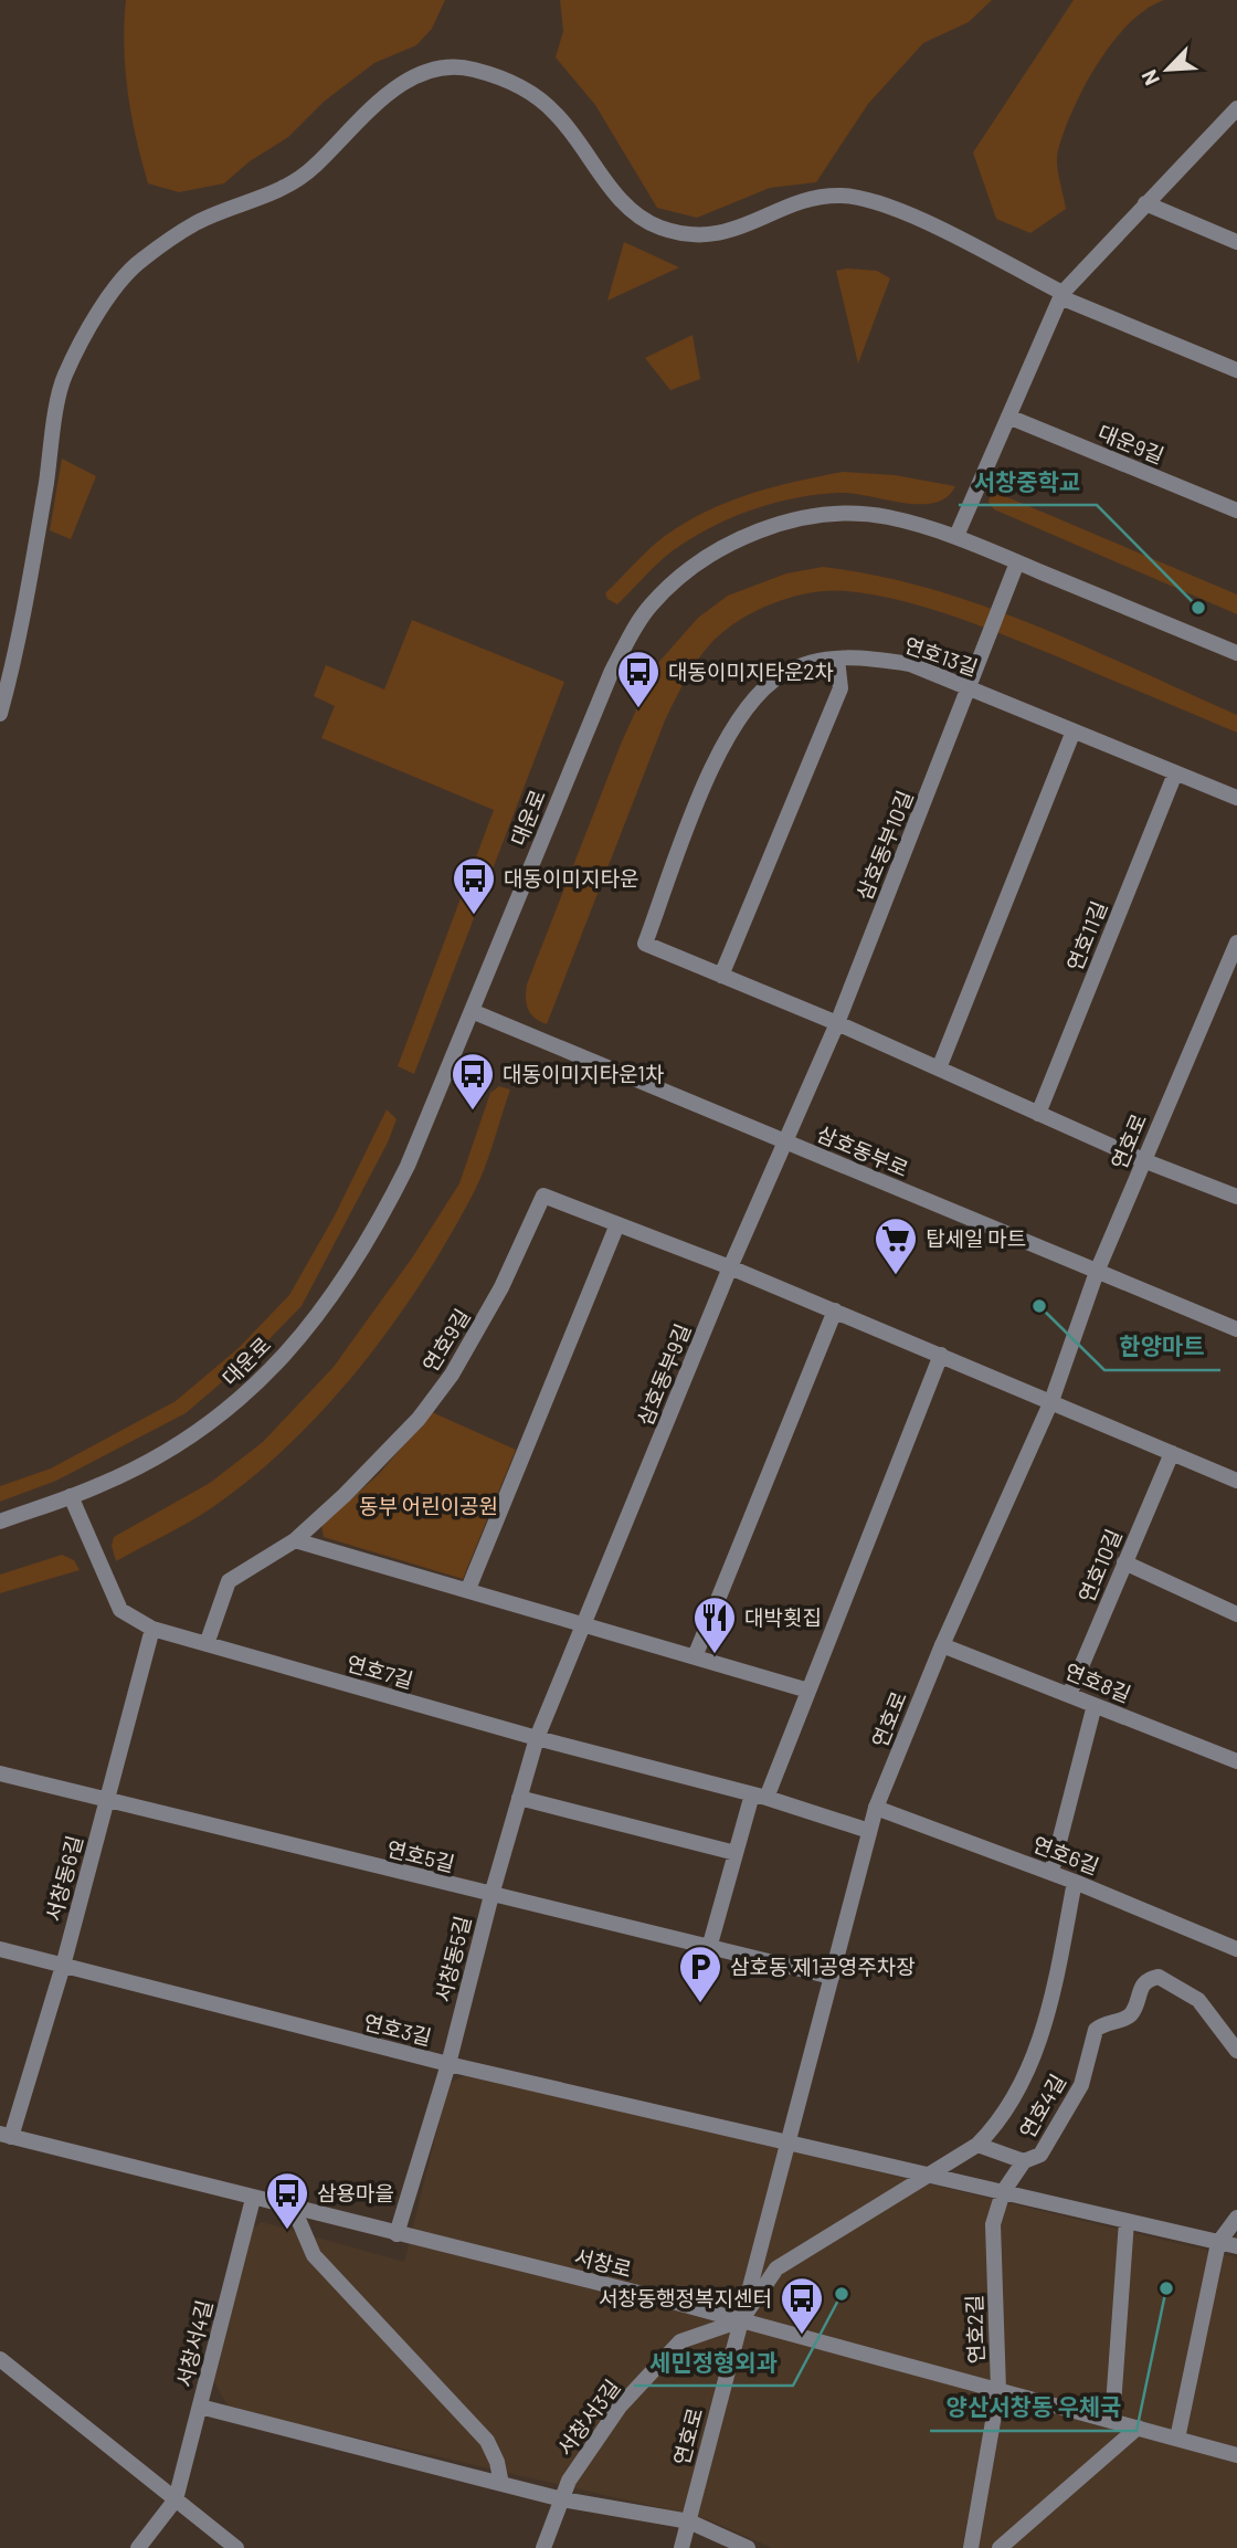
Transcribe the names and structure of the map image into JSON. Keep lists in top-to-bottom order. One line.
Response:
{"streets":{"street":["대운9길","연호13길","대운로","삼호동부10길","연호11길","연호로","삼호동부로","연호9길","삼호동부9길","연호10길","연호7길","연호8길","연호6길","연호5길","서창동6길","서창동5길","연호3길","연호4길","서창로","연호2길","서창서4길","서창서3길"]},"crossings":[["연호13길","삼호동부10길"],["연호13길","연호11길"],["대운로","삼호동부10길"],["대운로","삼호동부로"],["대운로","연호7길"],["삼호동부10길","삼호동부로"],["삼호동부10길","삼호동부9길"],["연호로","삼호동부로"],["연호로","연호9길"],["연호로","연호7길"],["연호로","연호8길"],["연호로","연호6길"],["연호로","연호5길"],["연호로","연호3길"],["연호로","연호4길"],["연호로","서창로"],["연호로","서창서3길"],["삼호동부로","삼호동부9길"],["연호9길","삼호동부9길"],["연호9길","연호7길"],["삼호동부9길","연호7길"],["삼호동부9길","서창동5길"],["연호10길","연호8길"],["연호7길","서창동6길"],["연호7길","서창동5길"],["연호6길","연호4길"],["연호5길","서창동6길"],["연호5길","서창동5길"],["서창동6길","연호3길"],["서창동6길","서창로"],["서창동5길","연호3길"],["서창동5길","서창로"],["연호4길","서창로"],["연호4길","연호2길"],["연호4길","서창서3길"],["서창로","연호2길"],["서창로","서창서4길"],["서창로","서창서3길"]],"parks":["동부 어린이공원"],"places":{"other":["서창중학교","한양마트","양산서창동 우체국","세민정형외과"],"bus stop":["대동이미지타운2차","대동이미지타운","대동이미지타운1차","삼용마을","서창동행정복지센터"],"supermarket":["탑세일 마트"],"restaurant":["대박횟집"],"parking":["삼호동 제1공영주차장"]},"north":"bottom left"}
